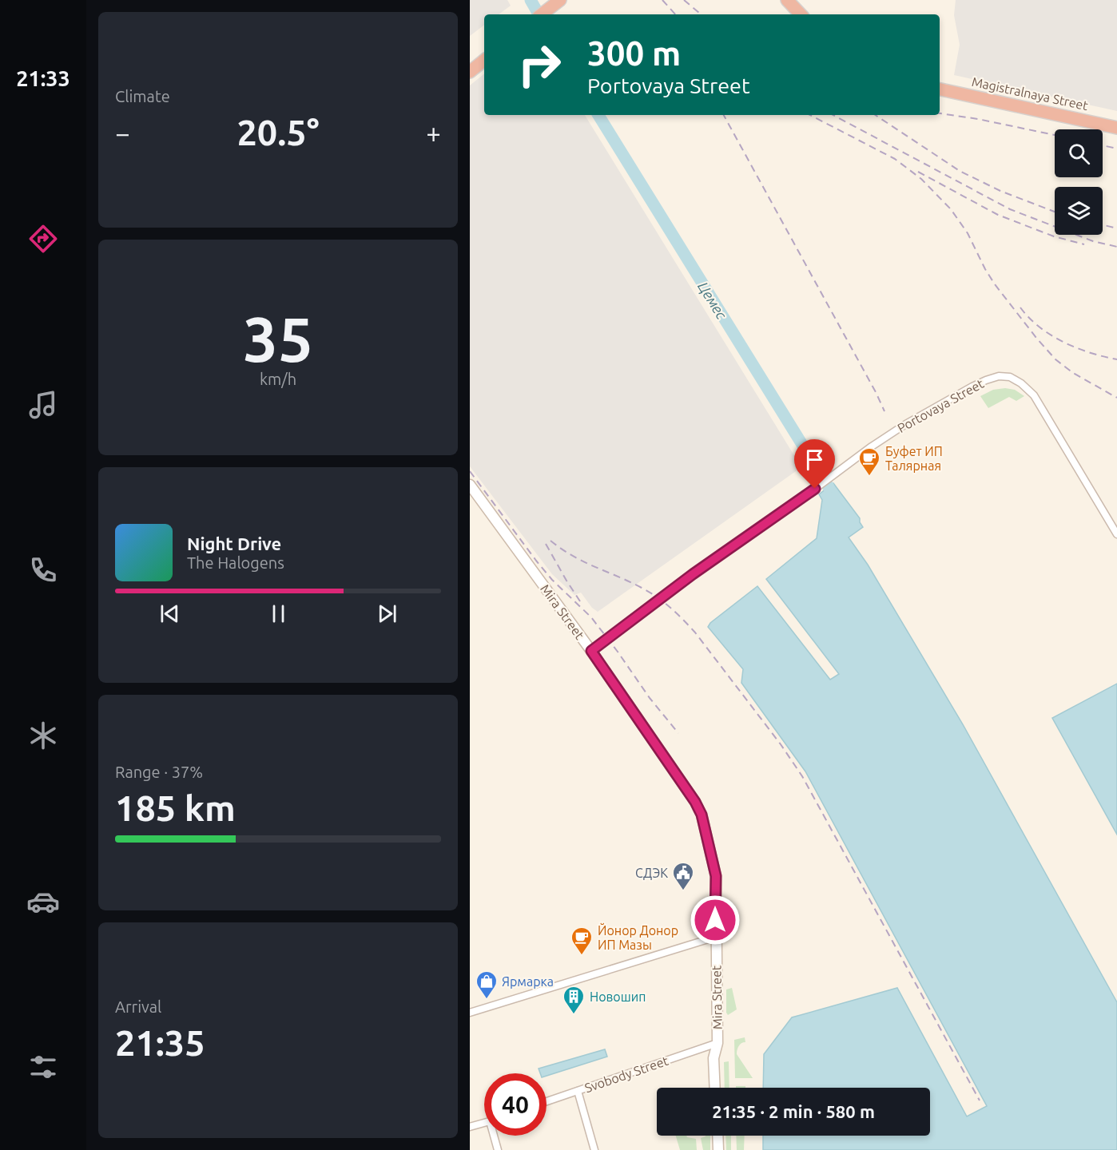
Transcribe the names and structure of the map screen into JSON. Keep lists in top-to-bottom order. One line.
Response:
{"streets":{"highway":["Magistralnaya Street"],"street":["Portovaya Street","Mira Street","Svobody Street"]},"crossings":[["Portovaya Street","Mira Street"],["Mira Street","Svobody Street"]],"water":["Цемес"],"places":{"cafe":["Буфет ИП Талярная","Йонор Донор ИП Мазы"],"public building":["СДЭК"],"shop":["Ярмарка"],"building":["Новошип"]},"page":{"tabs":"21:33","tile":["Climate",["35","km/h"],["Range · 37%","185 km"],["Arrival","21:35"]],"turn":["300 m","Portovaya Street"],"heat":["−","20.5°","+"],"song":["Night Drive","The Halogens"],"limit":"40","trip":"21:35 · 2 min · 580 m"}}
